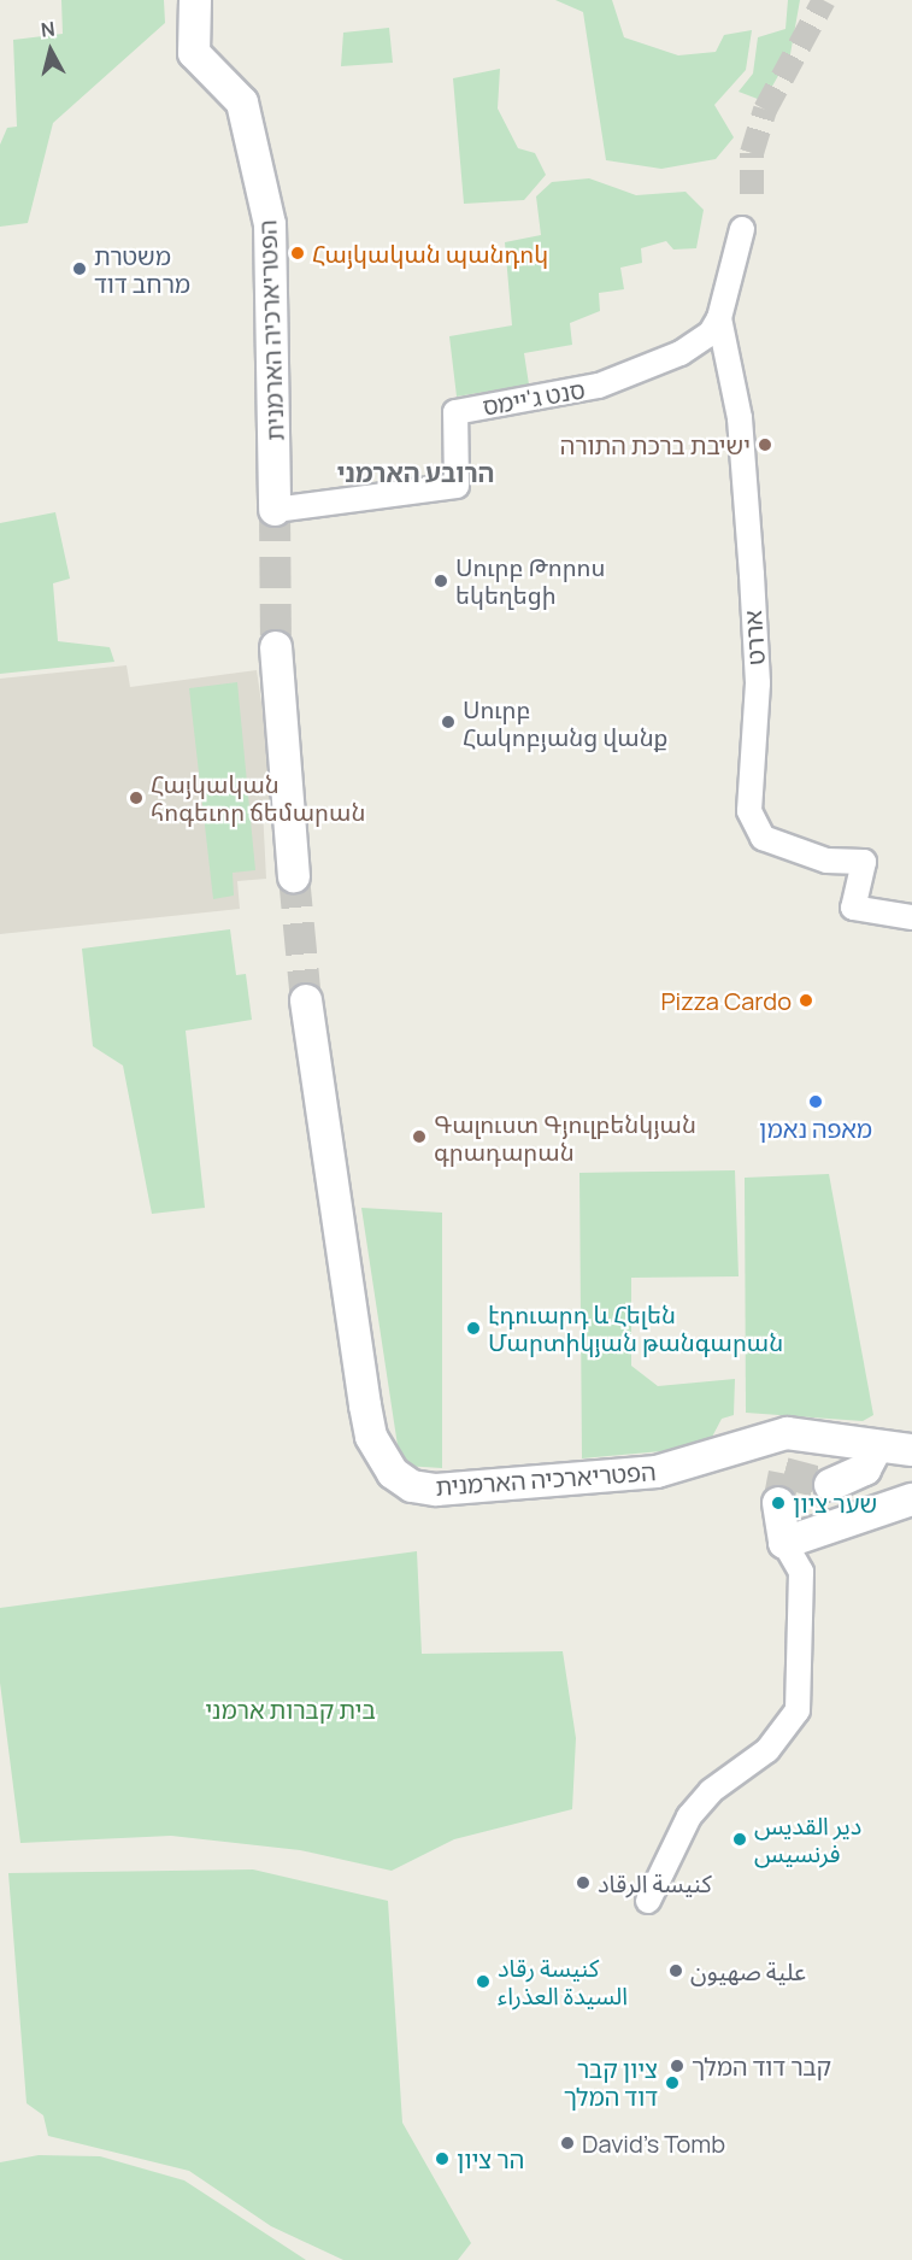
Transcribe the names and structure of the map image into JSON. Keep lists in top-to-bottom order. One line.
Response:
{"streets":{"street":["הפטריארכיה הארמנית","סנט ג'יימס","אררט"]},"crossings":[["הפטריארכיה הארמנית","סנט ג'יימס"],["סנט ג'יימס","אררט"]],"districts":["הרובע הארמני"],"parks":["בית קברות ארמני"],"places":["Հայկական պանդոկ","משטרת מרחב דוד","ישיבת ברכת התורה","Սուրբ Թորոս եկեղեցի","Սուրբ Հակոբյանց վանք","Հայկական հոգեւոր ճեմարան","Pizza Cardo","מאפה נאמן","Գալուստ Գյուլբենկյան գրադարան","էդուարդ և Հելեն Մարտիկյան թանգարան","שער ציון","دير القديس فرنسيس","كنيسة الرقاد","علية صهيون","كنيسة رقاد السيدة العذراء","קבר דוד המלך","ציון קבר דוד המלך","David's Tomb","הר ציון"],"north":"top"}
